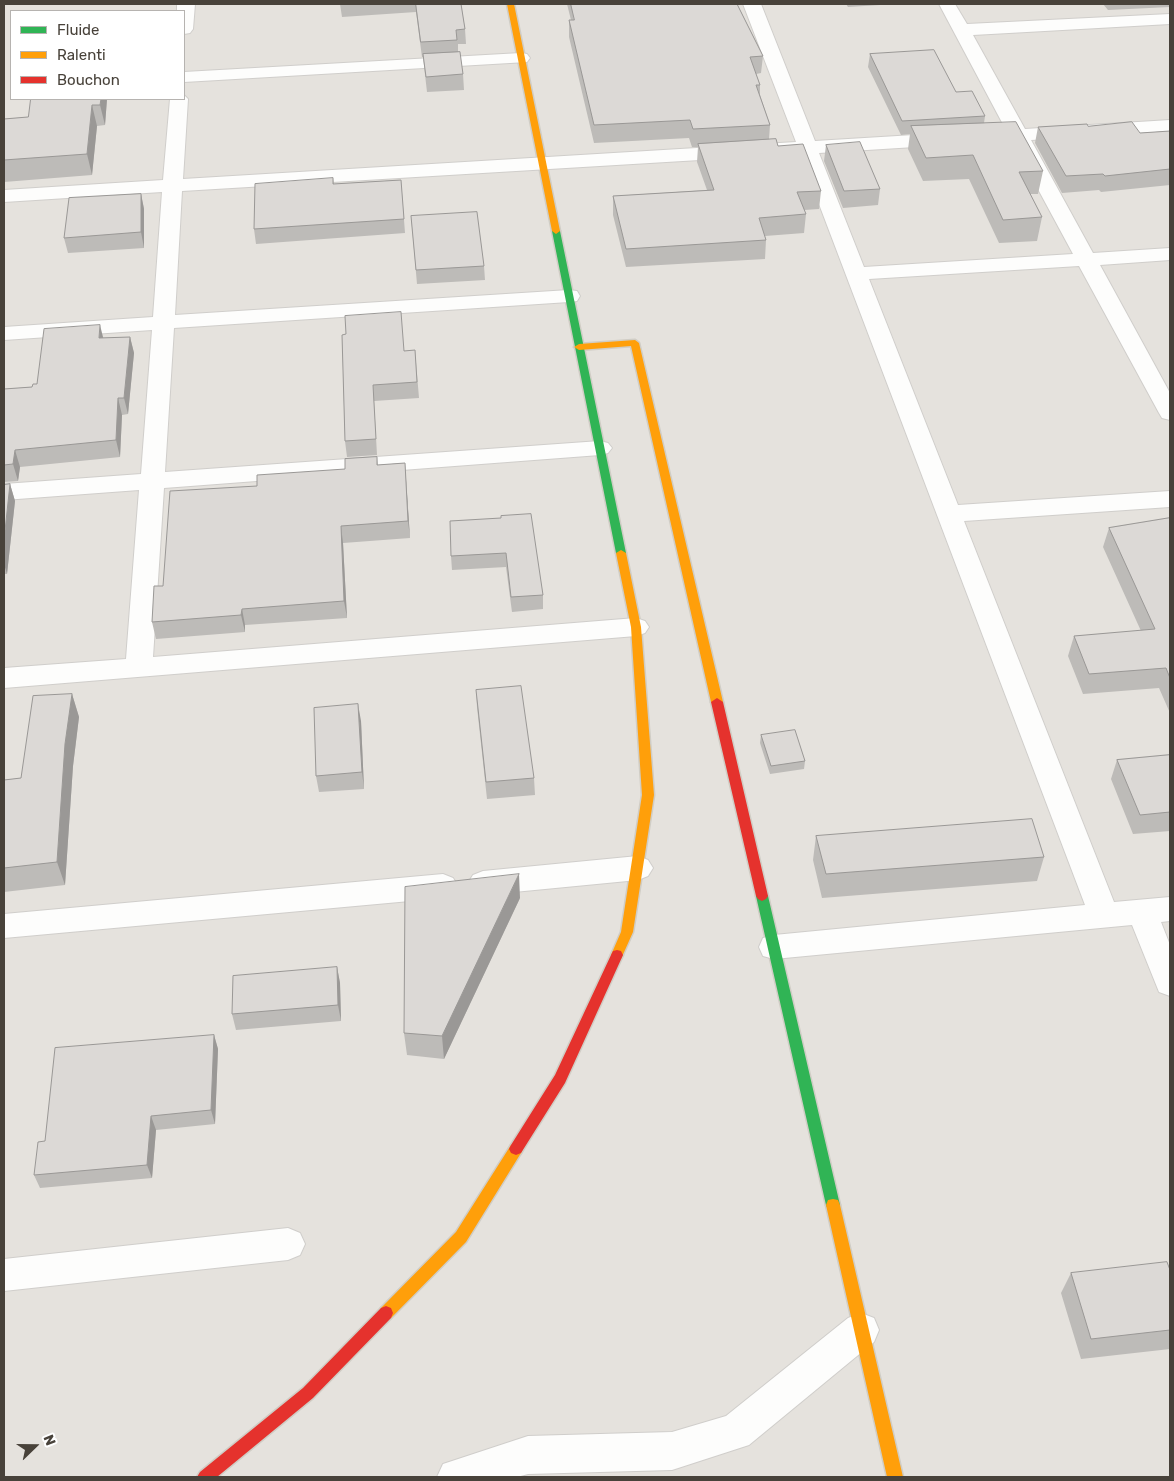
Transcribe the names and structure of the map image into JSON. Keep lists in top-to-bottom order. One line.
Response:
{"legend":["Fluide","Ralenti","Bouchon"],"north":"right"}
